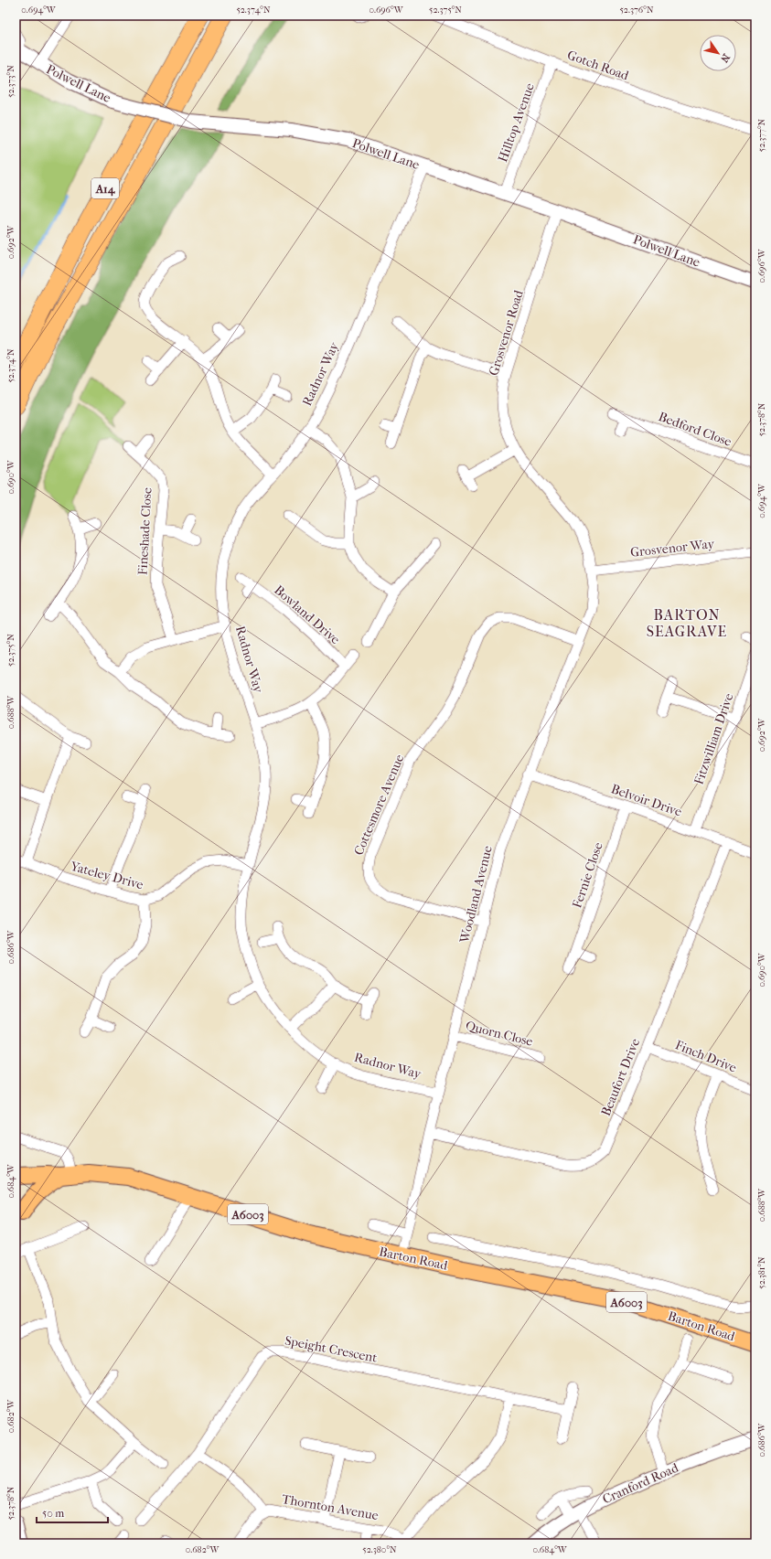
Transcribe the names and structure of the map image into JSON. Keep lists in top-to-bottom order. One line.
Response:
{"streets":{"highway":["A14"],"main road":["A6003","Barton Road"],"street":["Gotch Road","Polwell Lane","Hilltop Avenue","Grosvenor Road","Radnor Way","Bedford Close","Fineshade Close","Grosvenor Way","Bowland Drive","Fitzwilliam Drive","Belvoir Drive","Cottesmore Avenue","Yateley Drive","Fernie Close","Woodland Avenue","Quorn Close","Finch Drive","Beaufort Drive","Speight Crescent","Cranford Road","Thornton Avenue"]},"crossings":[["Gotch Road","Hilltop Avenue"],["Polwell Lane","Hilltop Avenue"],["Polwell Lane","Grosvenor Road"],["Polwell Lane","Radnor Way"],["Grosvenor Road","Grosvenor Way"],["Grosvenor Road","Woodland Avenue"],["Radnor Way","Yateley Drive"],["Radnor Way","Woodland Avenue"],["Grosvenor Way","Woodland Avenue"],["Fitzwilliam Drive","Belvoir Drive"],["Belvoir Drive","Fernie Close"],["Belvoir Drive","Woodland Avenue"],["Belvoir Drive","Beaufort Drive"],["Cottesmore Avenue","Woodland Avenue"],["Woodland Avenue","Quorn Close"],["Woodland Avenue","Beaufort Drive"],["Woodland Avenue","Barton Road"],["Finch Drive","Beaufort Drive"]],"districts":["BARTON SEAGRAVE"],"scale_bar":"50 m","north":"bottom right","coordinates":["0.694°W","52.374°N","0.696°W","52.375°N","52.376°N","52.373°N","52.377°N","0.692°W","52.378°N","0.690°W","0.688°W","0.686°W","0.684°W","52.381°N","0.682°W","52.380°N"]}
